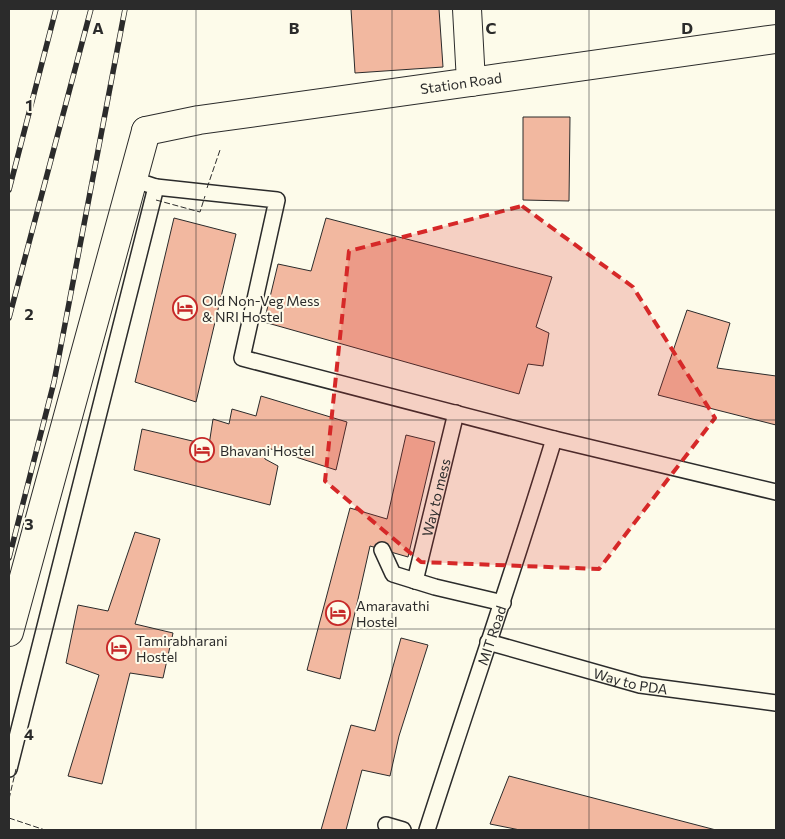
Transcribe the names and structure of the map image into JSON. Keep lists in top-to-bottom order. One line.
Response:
{"streets":{"street":["Station Road"],"lane":["Way to mess","MIT Road","Way to PDA"]},"crossings":[["MIT Road","Way to PDA"]],"places":{"hotel":["Old Non-Veg Mess & NRI Hostel","Bhavani Hostel","Amaravathi Hostel","Tamirabharani Hostel"]},"grid":{"columns":["A","B","C","D"],"rows":["1","2","3","4"]}}
